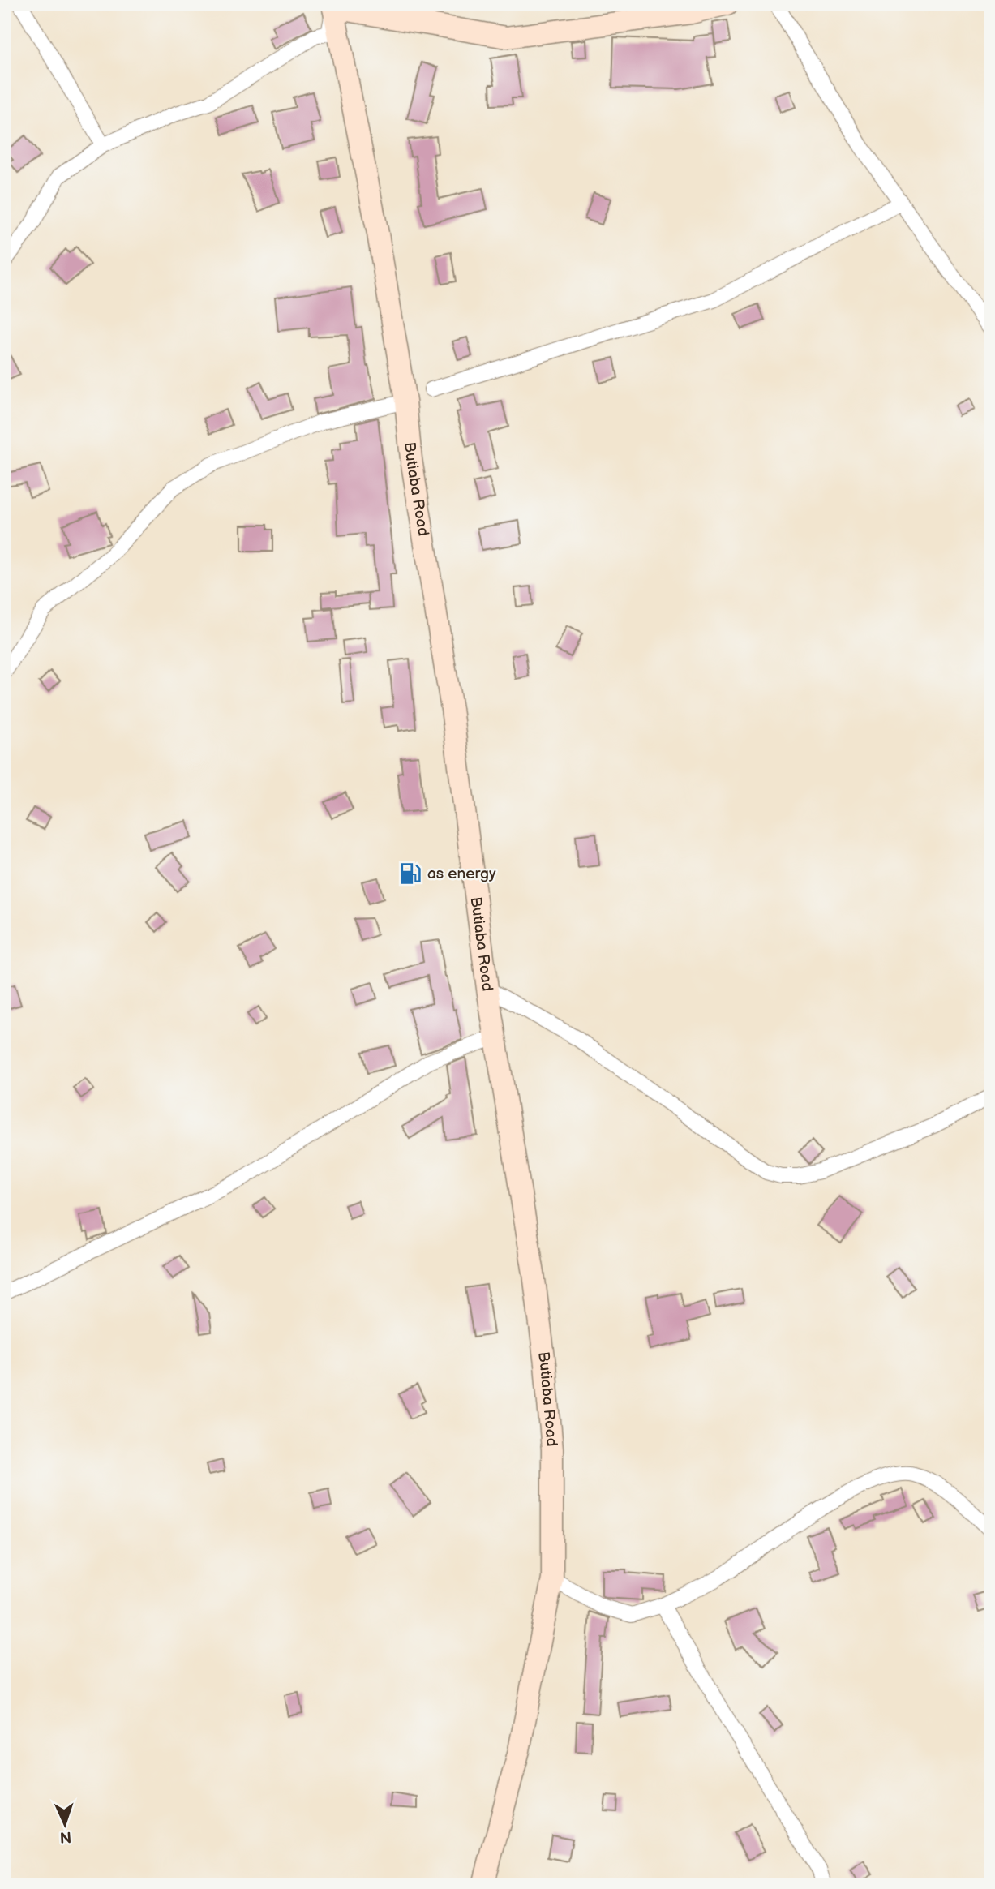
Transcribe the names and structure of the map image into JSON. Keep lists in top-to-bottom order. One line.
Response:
{"streets":{"main road":["Butiaba Road"]},"places":{"fuel station":["as energy"]},"north":"bottom"}
